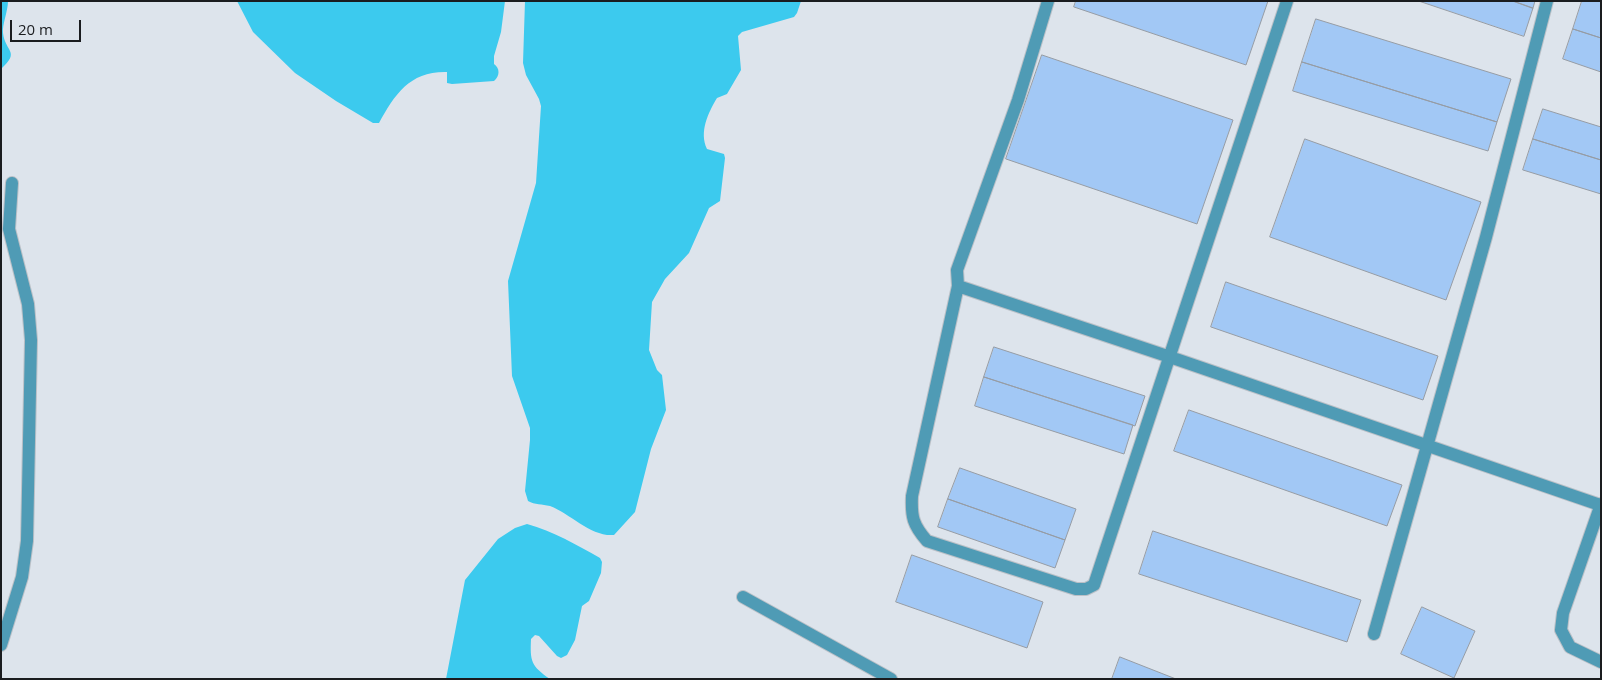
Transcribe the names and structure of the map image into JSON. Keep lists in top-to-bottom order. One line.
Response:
{"scale_bar":"20 m"}
